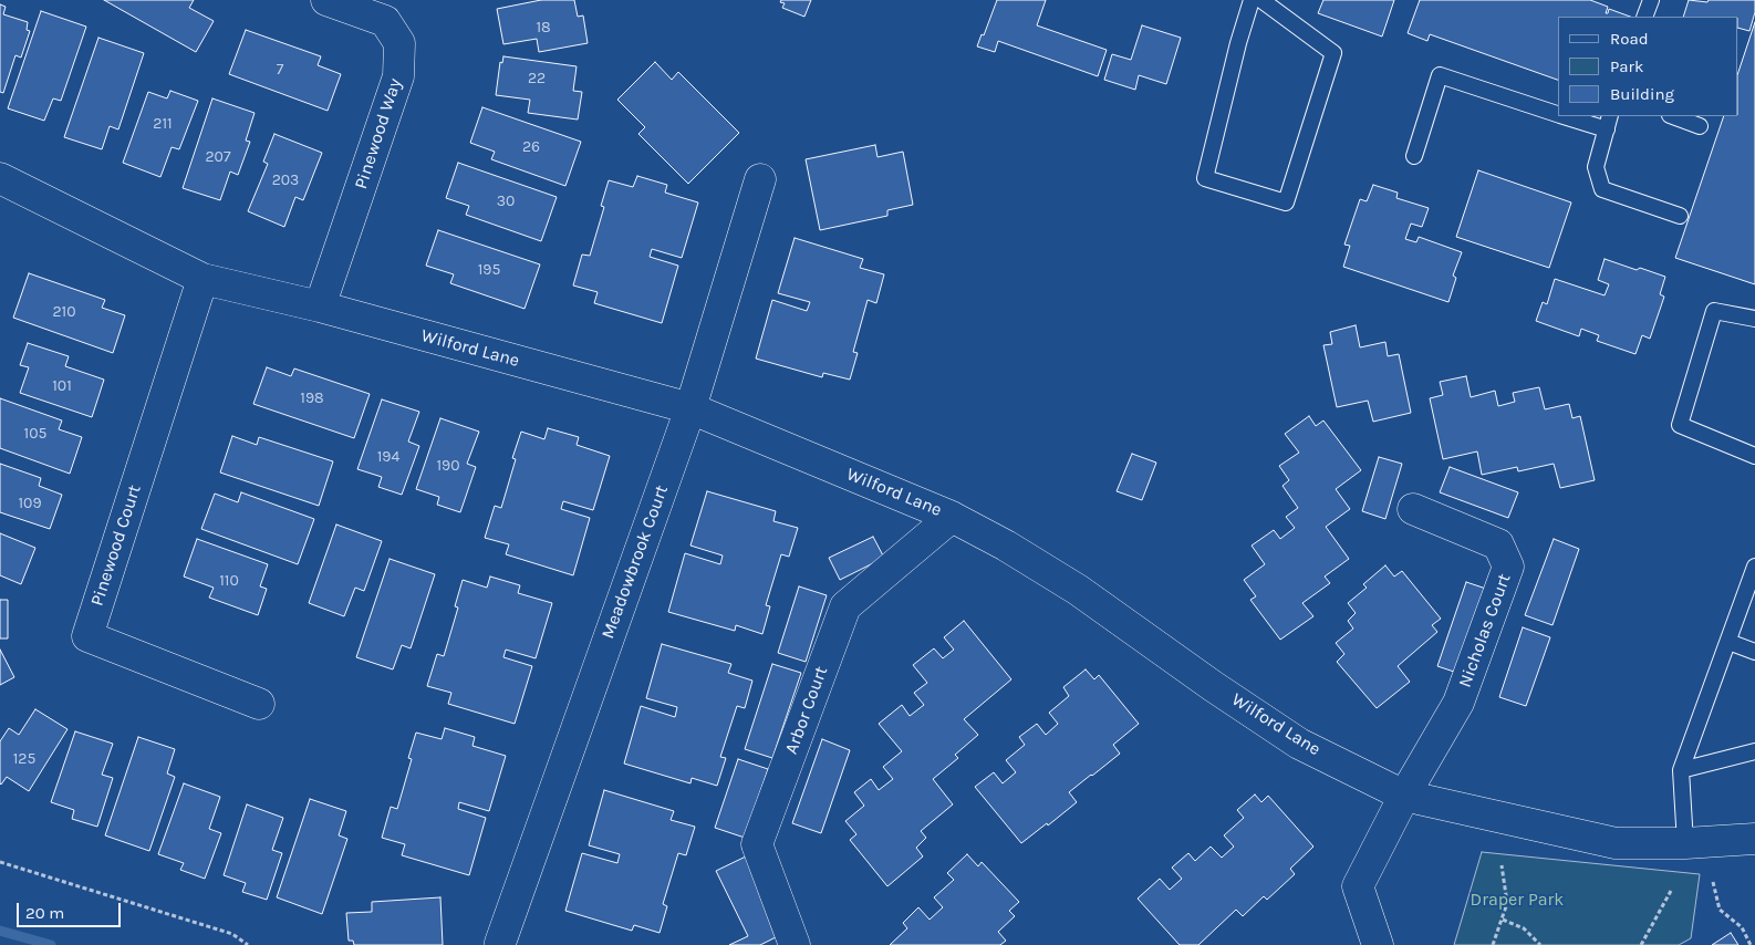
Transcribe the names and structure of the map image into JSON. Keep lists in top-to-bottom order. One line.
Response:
{"streets":{"street":["Pinewood Way","Wilford Lane","Pinewood Court","Meadowbrook Court","Nicholas Court","Arbor Court"]},"crossings":[["Pinewood Way","Wilford Lane"],["Wilford Lane","Pinewood Court"],["Wilford Lane","Meadowbrook Court"],["Wilford Lane","Nicholas Court"],["Wilford Lane","Arbor Court"]],"parks":["Draper Park"],"house_numbers":["18","7","22","211","26","207","203","30","195","210","101","198","105","194","190","109","110","125"],"legend":["Road","Park","Building"],"scale_bar":"20 m"}
